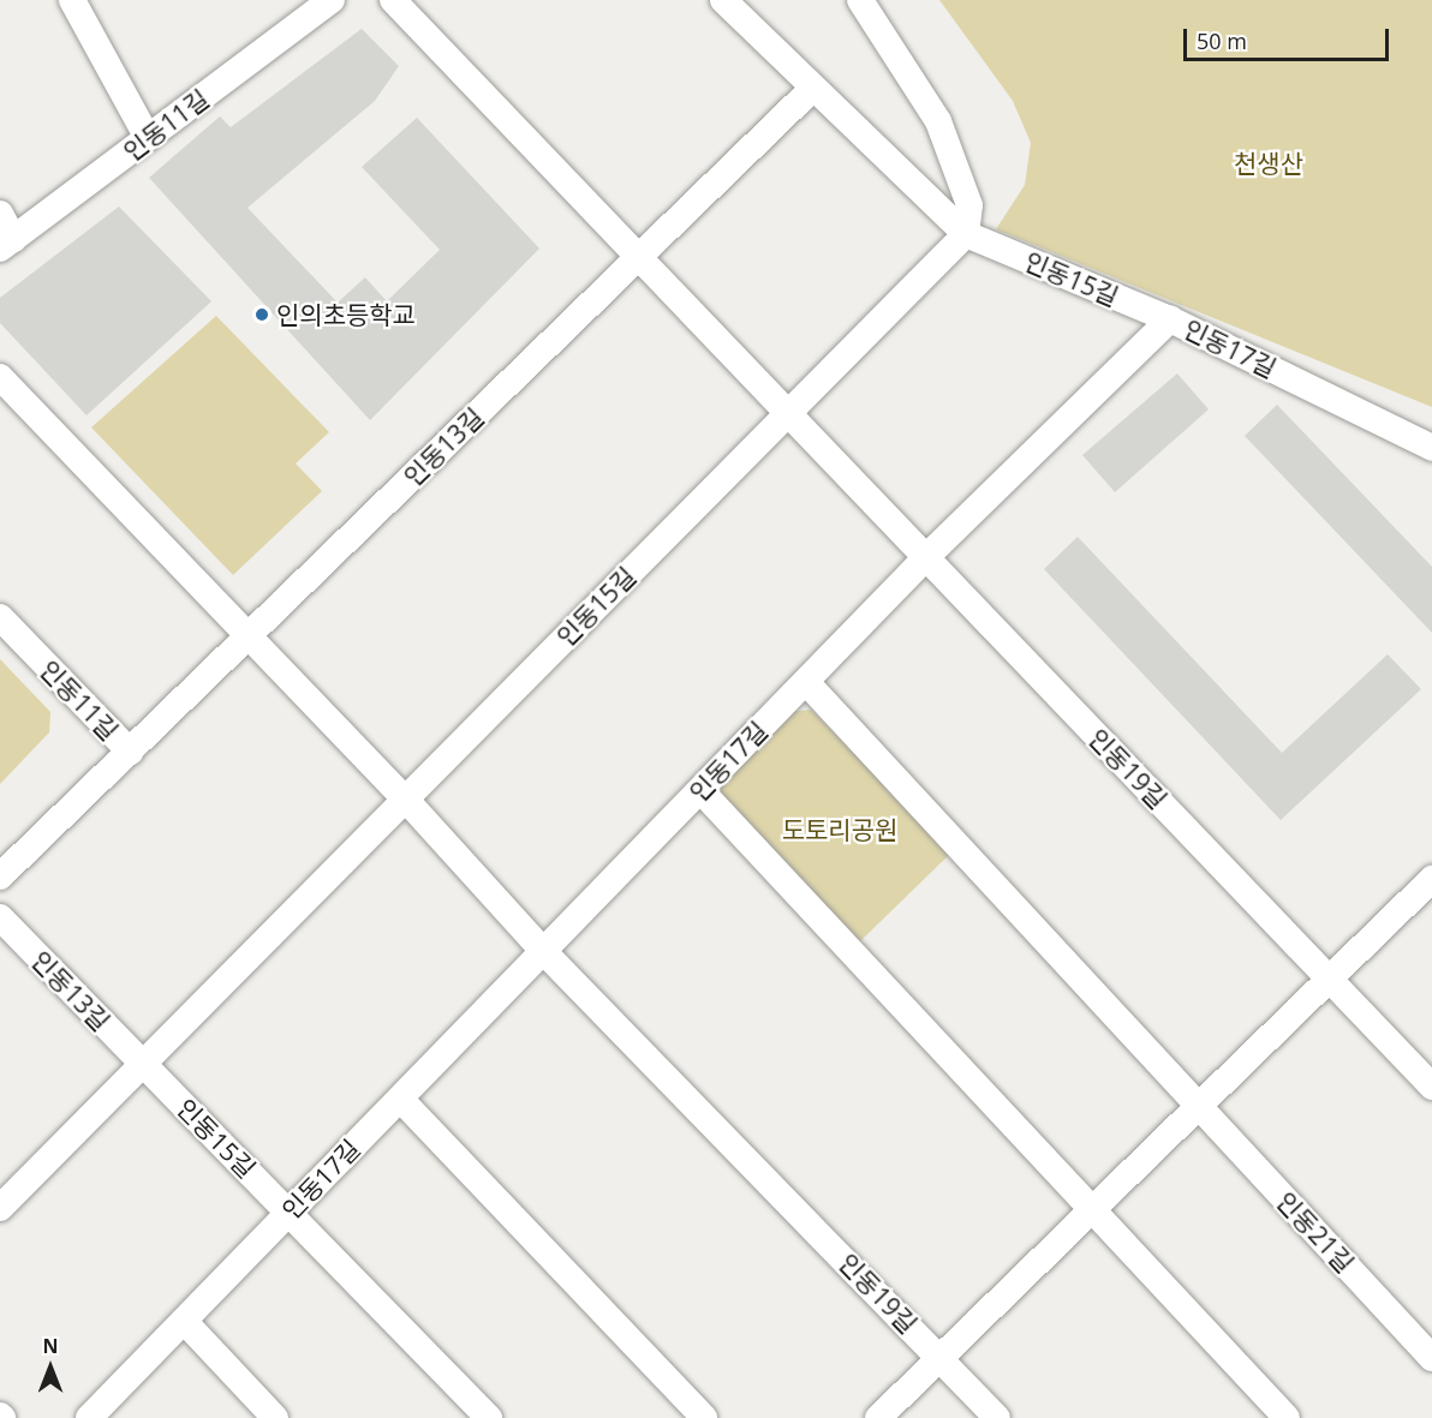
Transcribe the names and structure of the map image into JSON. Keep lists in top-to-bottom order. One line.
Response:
{"streets":{"street":["인동11길","인동15길","인동17길","인동13길","인동19길","인동21길"]},"crossings":[["인동11길","인동13길"],["인동15길","인동17길"],["인동15길","인동13길"],["인동17길","인동19길"]],"parks":["천생산","도토리공원"],"places":["인의초등학교"],"scale_bar":"50 m","north":"top"}
